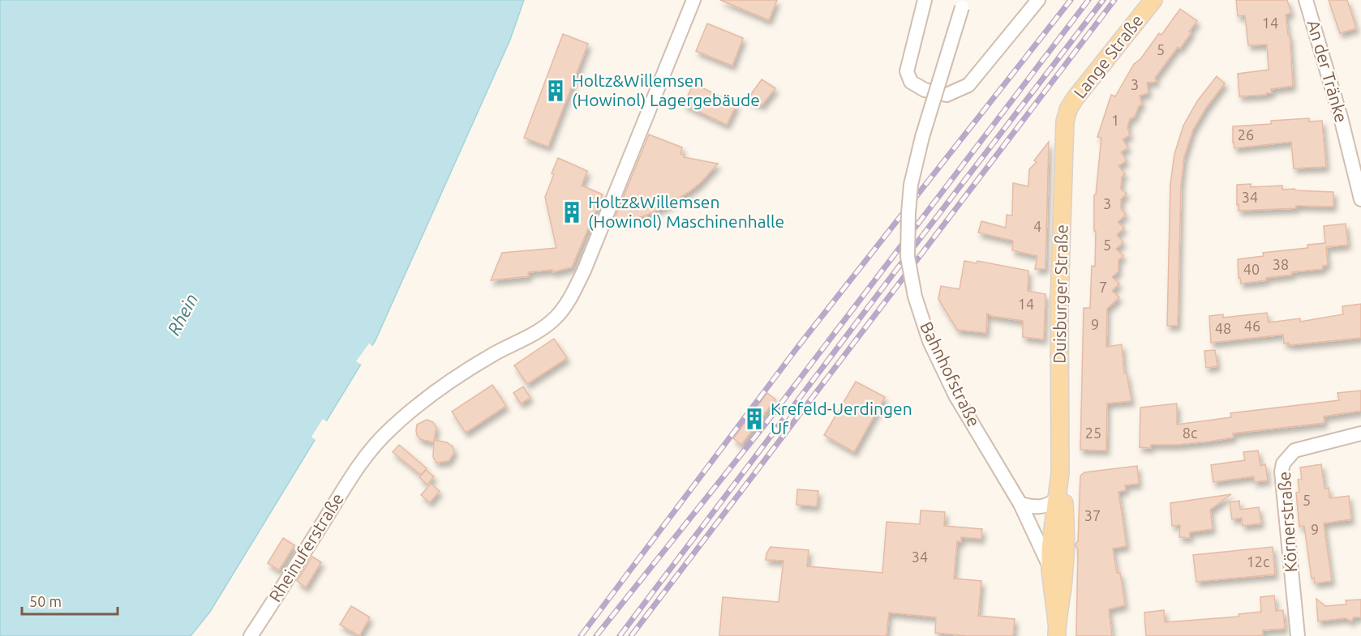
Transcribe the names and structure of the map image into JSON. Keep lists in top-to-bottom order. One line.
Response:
{"streets":{"main road":["Lange Straße","Duisburger Straße","Bahnhofstraße"],"street":["An der Tränke","Körnerstraße","Rheinuferstraße"]},"crossings":[["Lange Straße","Duisburger Straße"],["Duisburger Straße","Bahnhofstraße"]],"water":["Rhein"],"places":{"building":["Holtz&Willemsen (Howinol) Lagergebäude","Holtz&Willemsen (Howinol) Maschinenhalle","Krefeld-Uerdingen Uf"]},"house_numbers":["14","5","3","1","26","34","3","4","5","38","40","7","14","9","46","48","25","8c","5","37","9","34","12c"],"scale_bar":"50 m"}
